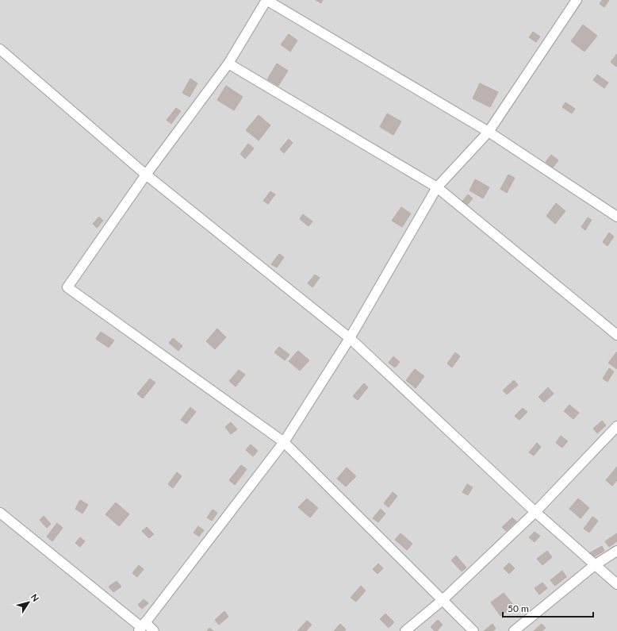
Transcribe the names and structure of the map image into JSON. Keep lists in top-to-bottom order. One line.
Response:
{"scale_bar":"50 m","north":"top right"}
